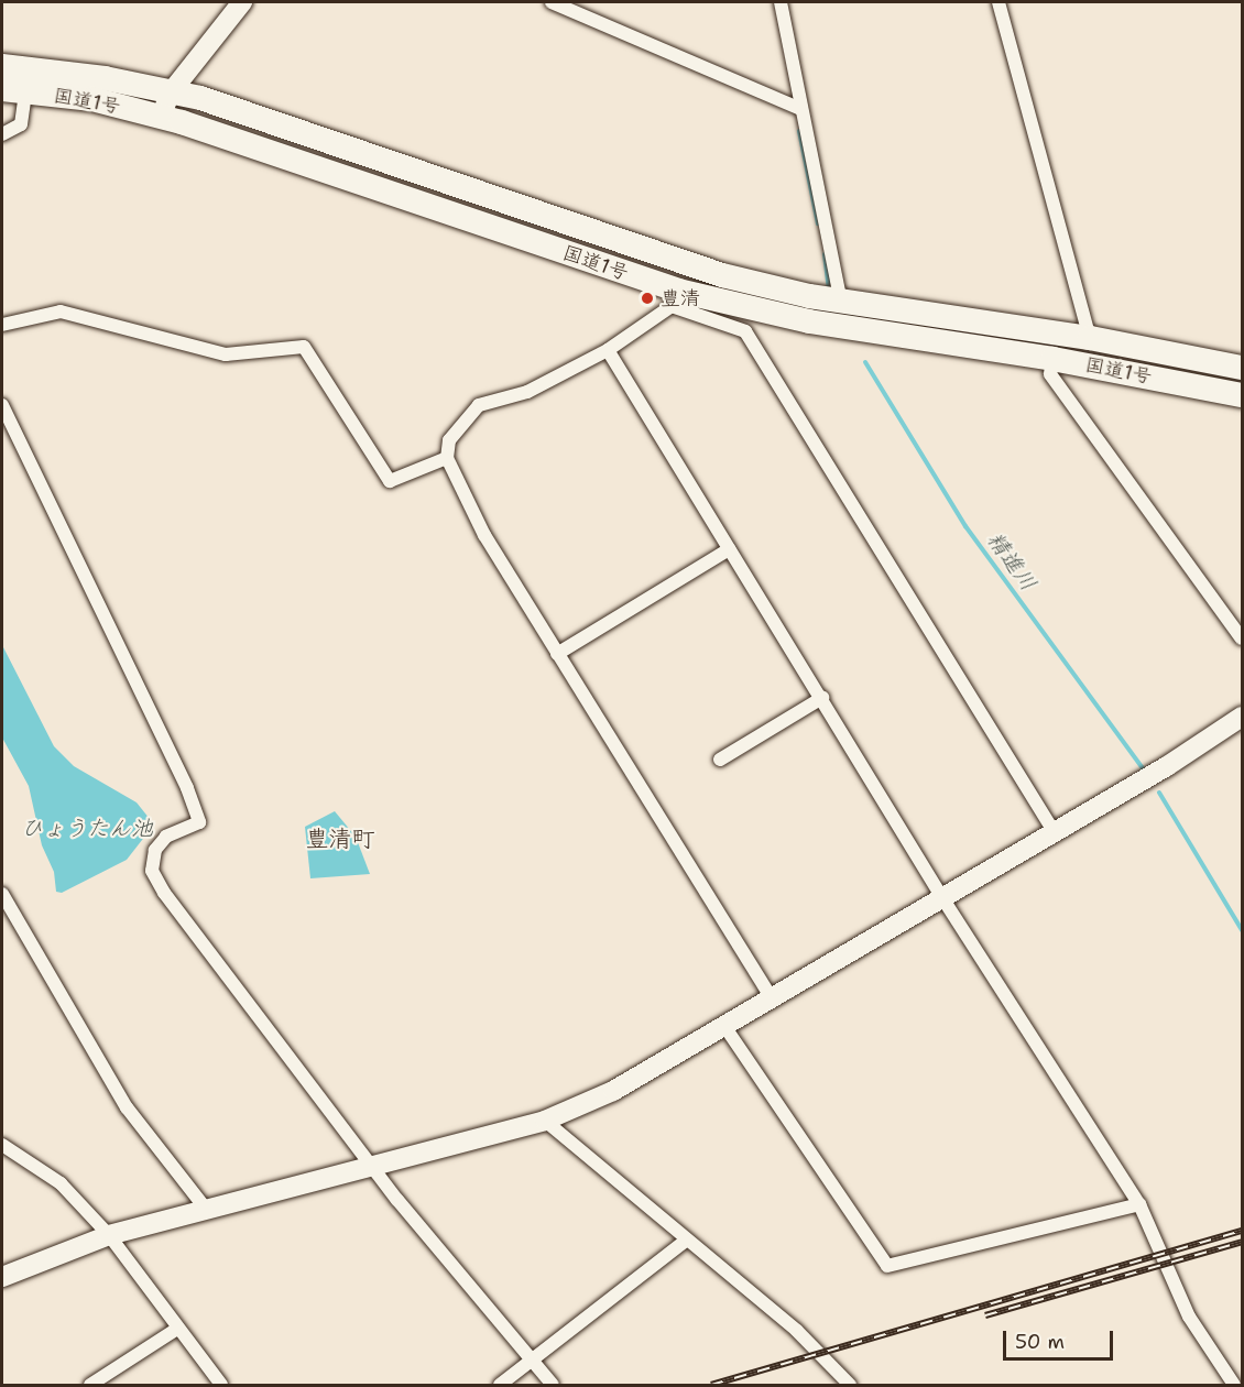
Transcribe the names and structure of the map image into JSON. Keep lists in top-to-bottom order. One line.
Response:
{"streets":{"highway":["国道1号"]},"districts":["豊清町"],"water":["精進川","ひょうたん池"],"places":["豊清"],"scale_bar":"50 m"}
